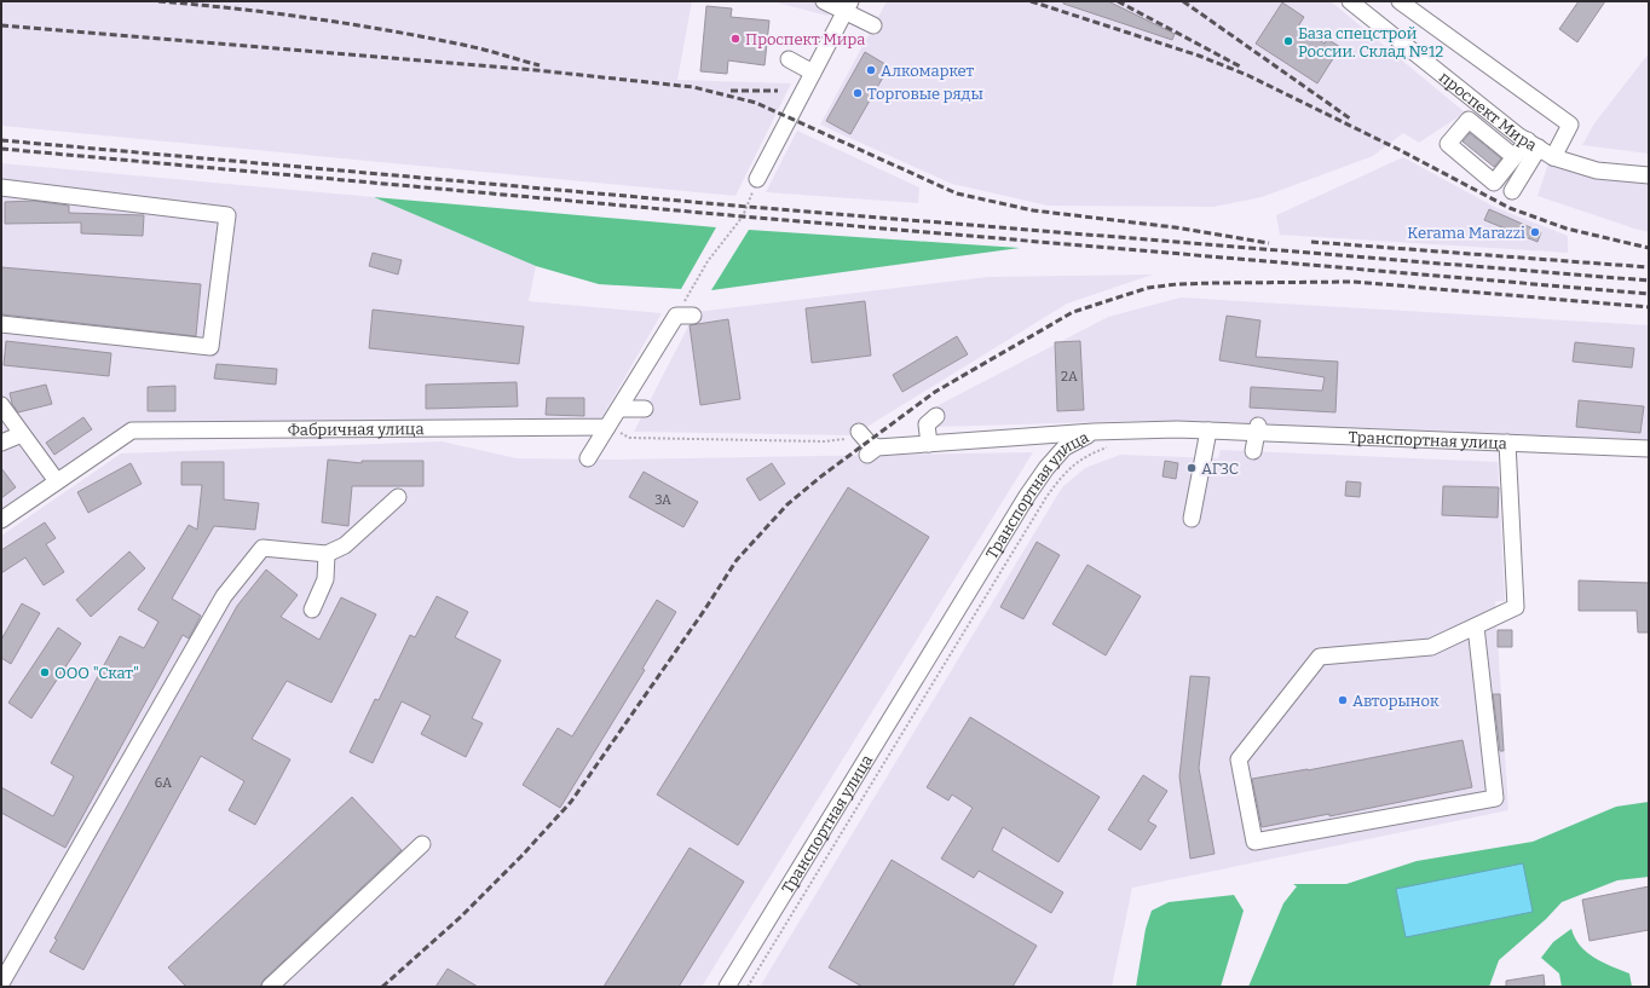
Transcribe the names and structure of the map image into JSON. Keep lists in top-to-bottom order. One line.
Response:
{"streets":{"street":["проспект Мира","Фабричная улица","Транспортная улица"]},"places":["Проспект Мира","База спецстрой России. Склад №12","Алкомаркет","Торговые ряды","Kerama Marazzi","АГЗС","ООО \"Скат\"","Авторынок"],"house_numbers":["2А","3А","6А"]}
